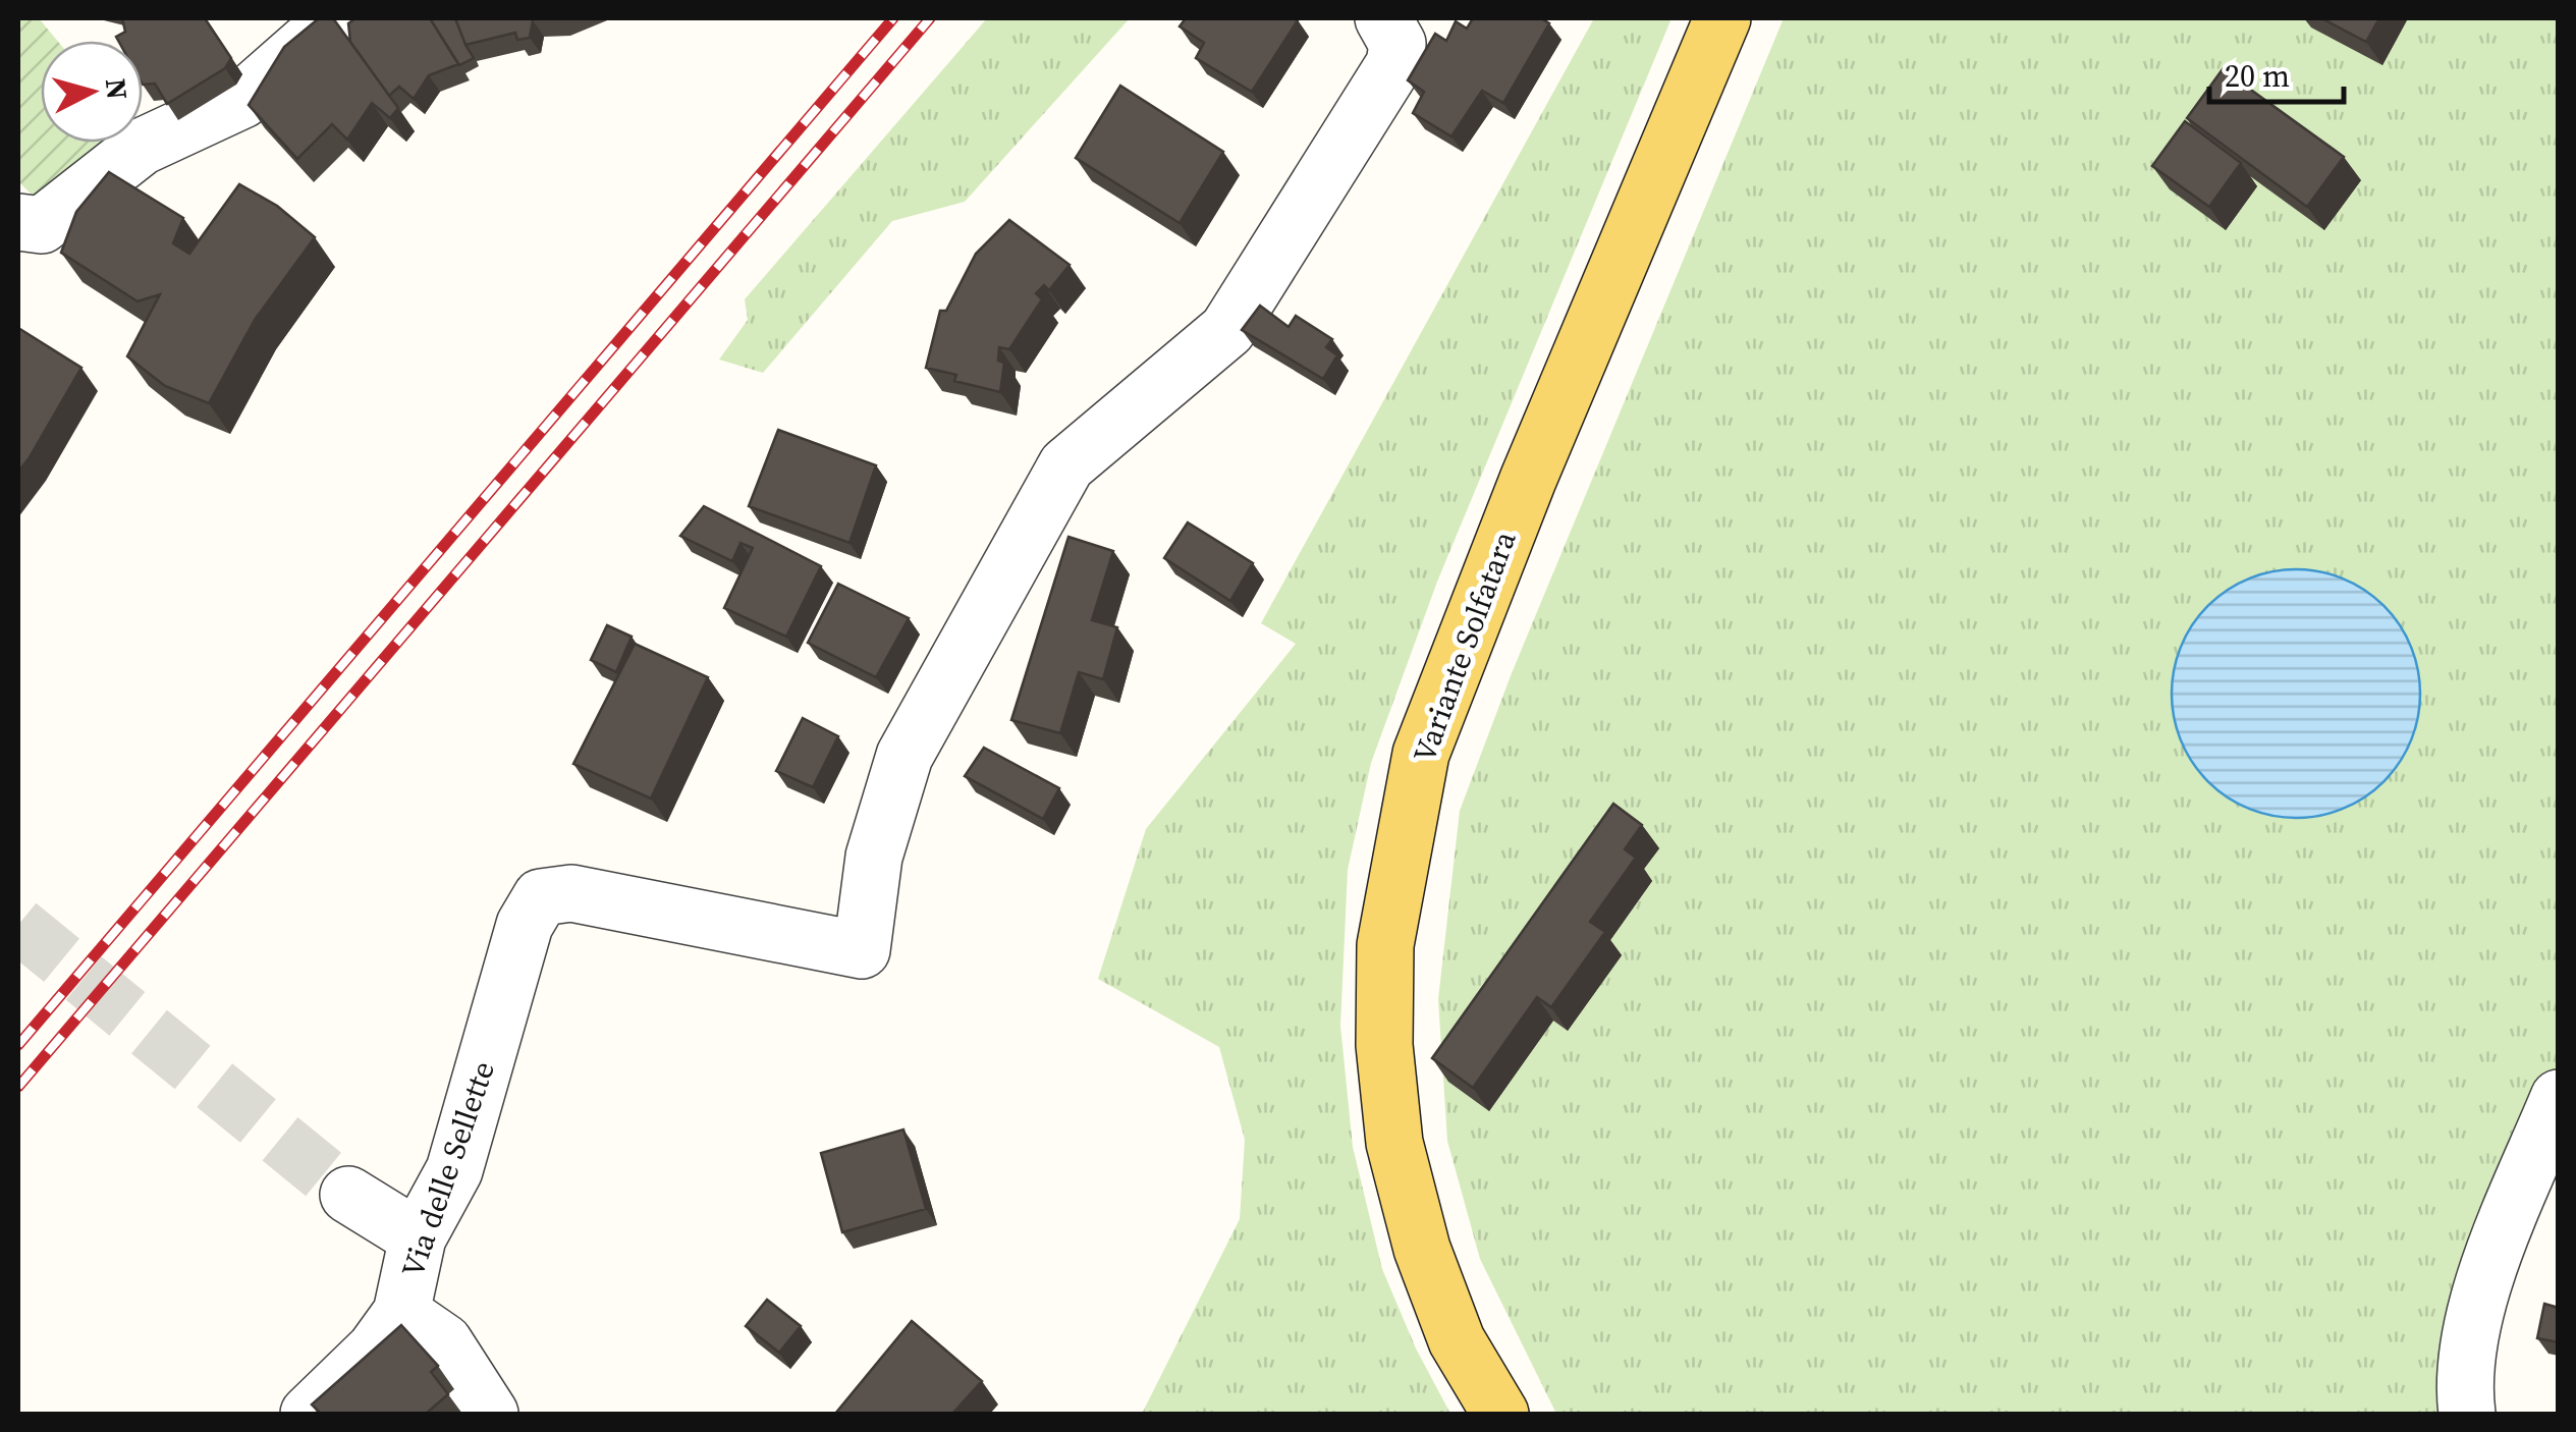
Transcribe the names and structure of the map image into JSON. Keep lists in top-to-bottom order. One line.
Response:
{"streets":{"main road":["Variante Solfatara"],"street":["Via delle Sellette"]},"scale_bar":"20 m","north":"right"}
